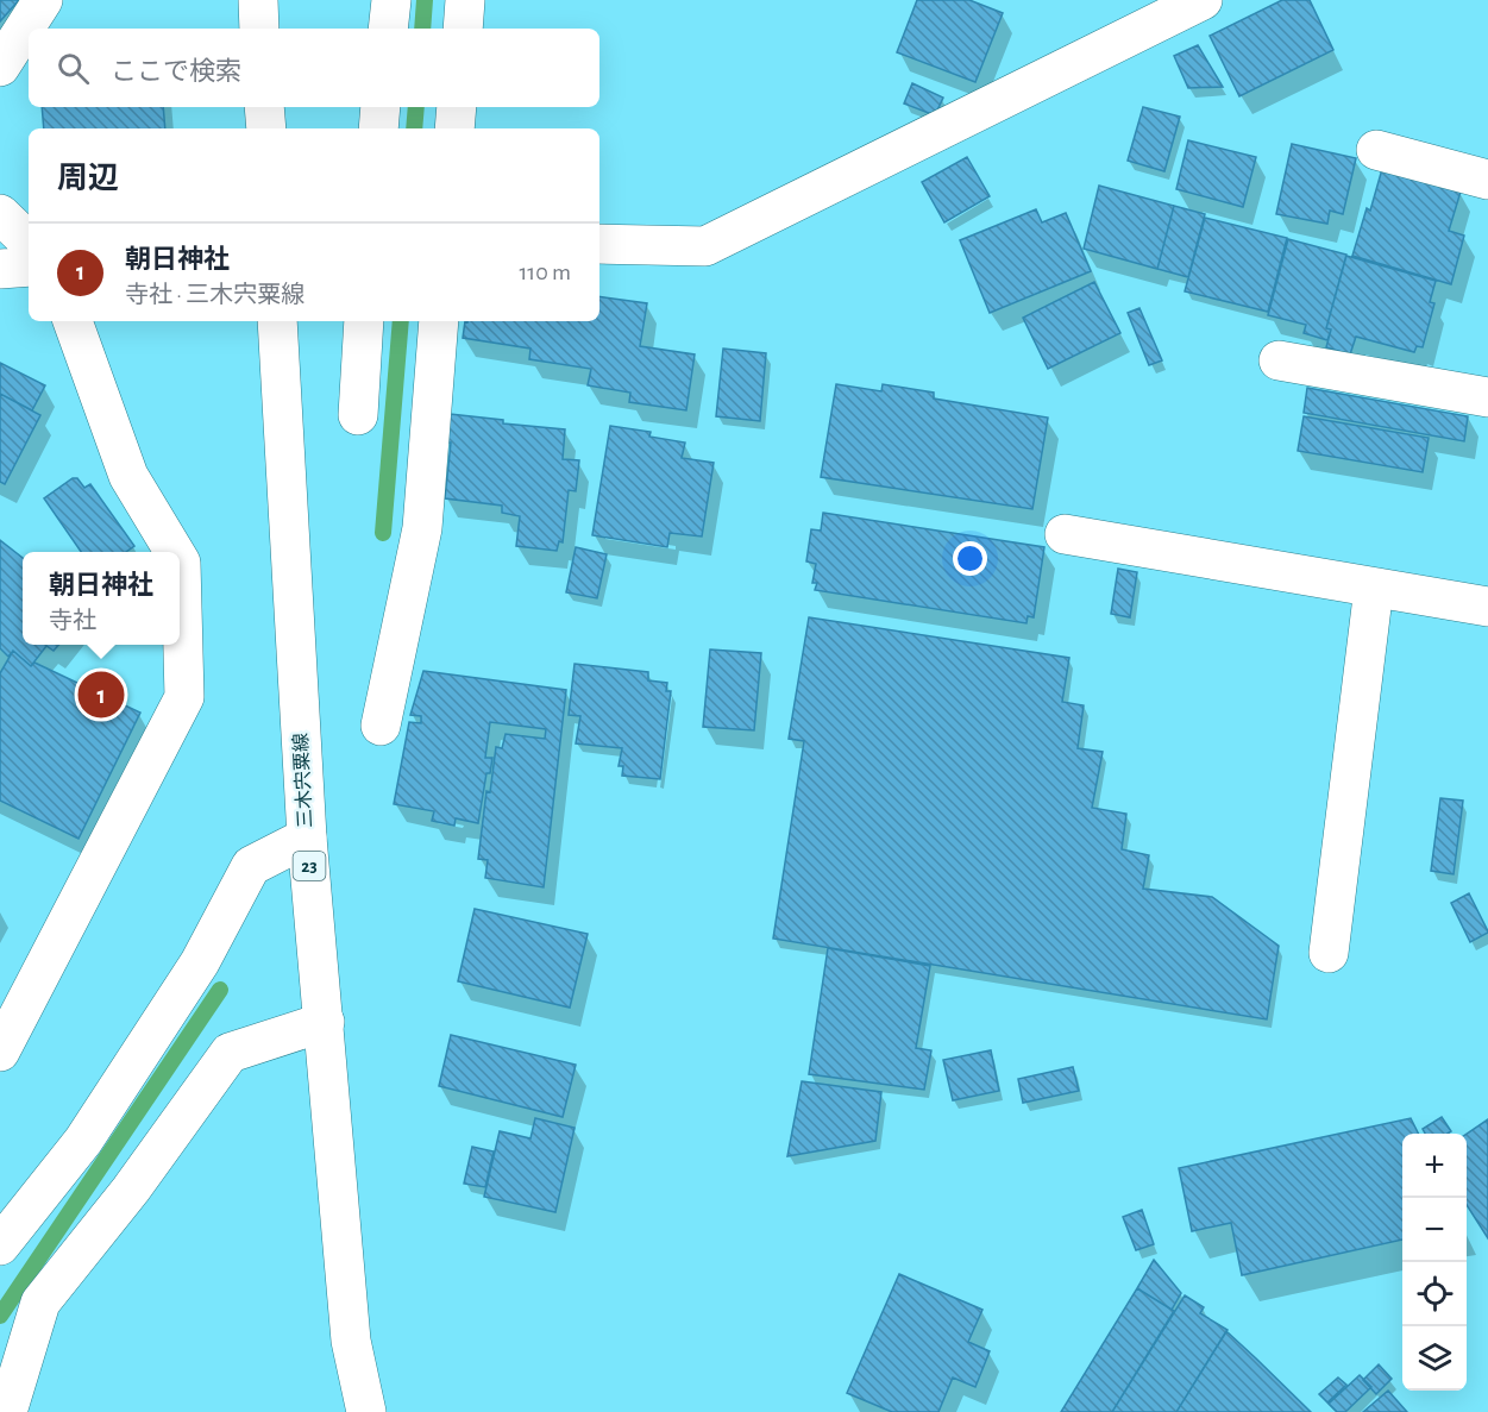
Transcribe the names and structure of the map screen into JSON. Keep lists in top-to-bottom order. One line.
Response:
{"streets":{"street":["三木宍粟線","23"]},"page":{"search":"ここで検索","heading":"周辺","list":[{"mark":"1","name":"朝日神社","note":"寺社 · 三木宍粟線","value":"110 m"}],"popup":["朝日神社","寺社"],"pins":"1","map_buttons":["+","−"]}}
